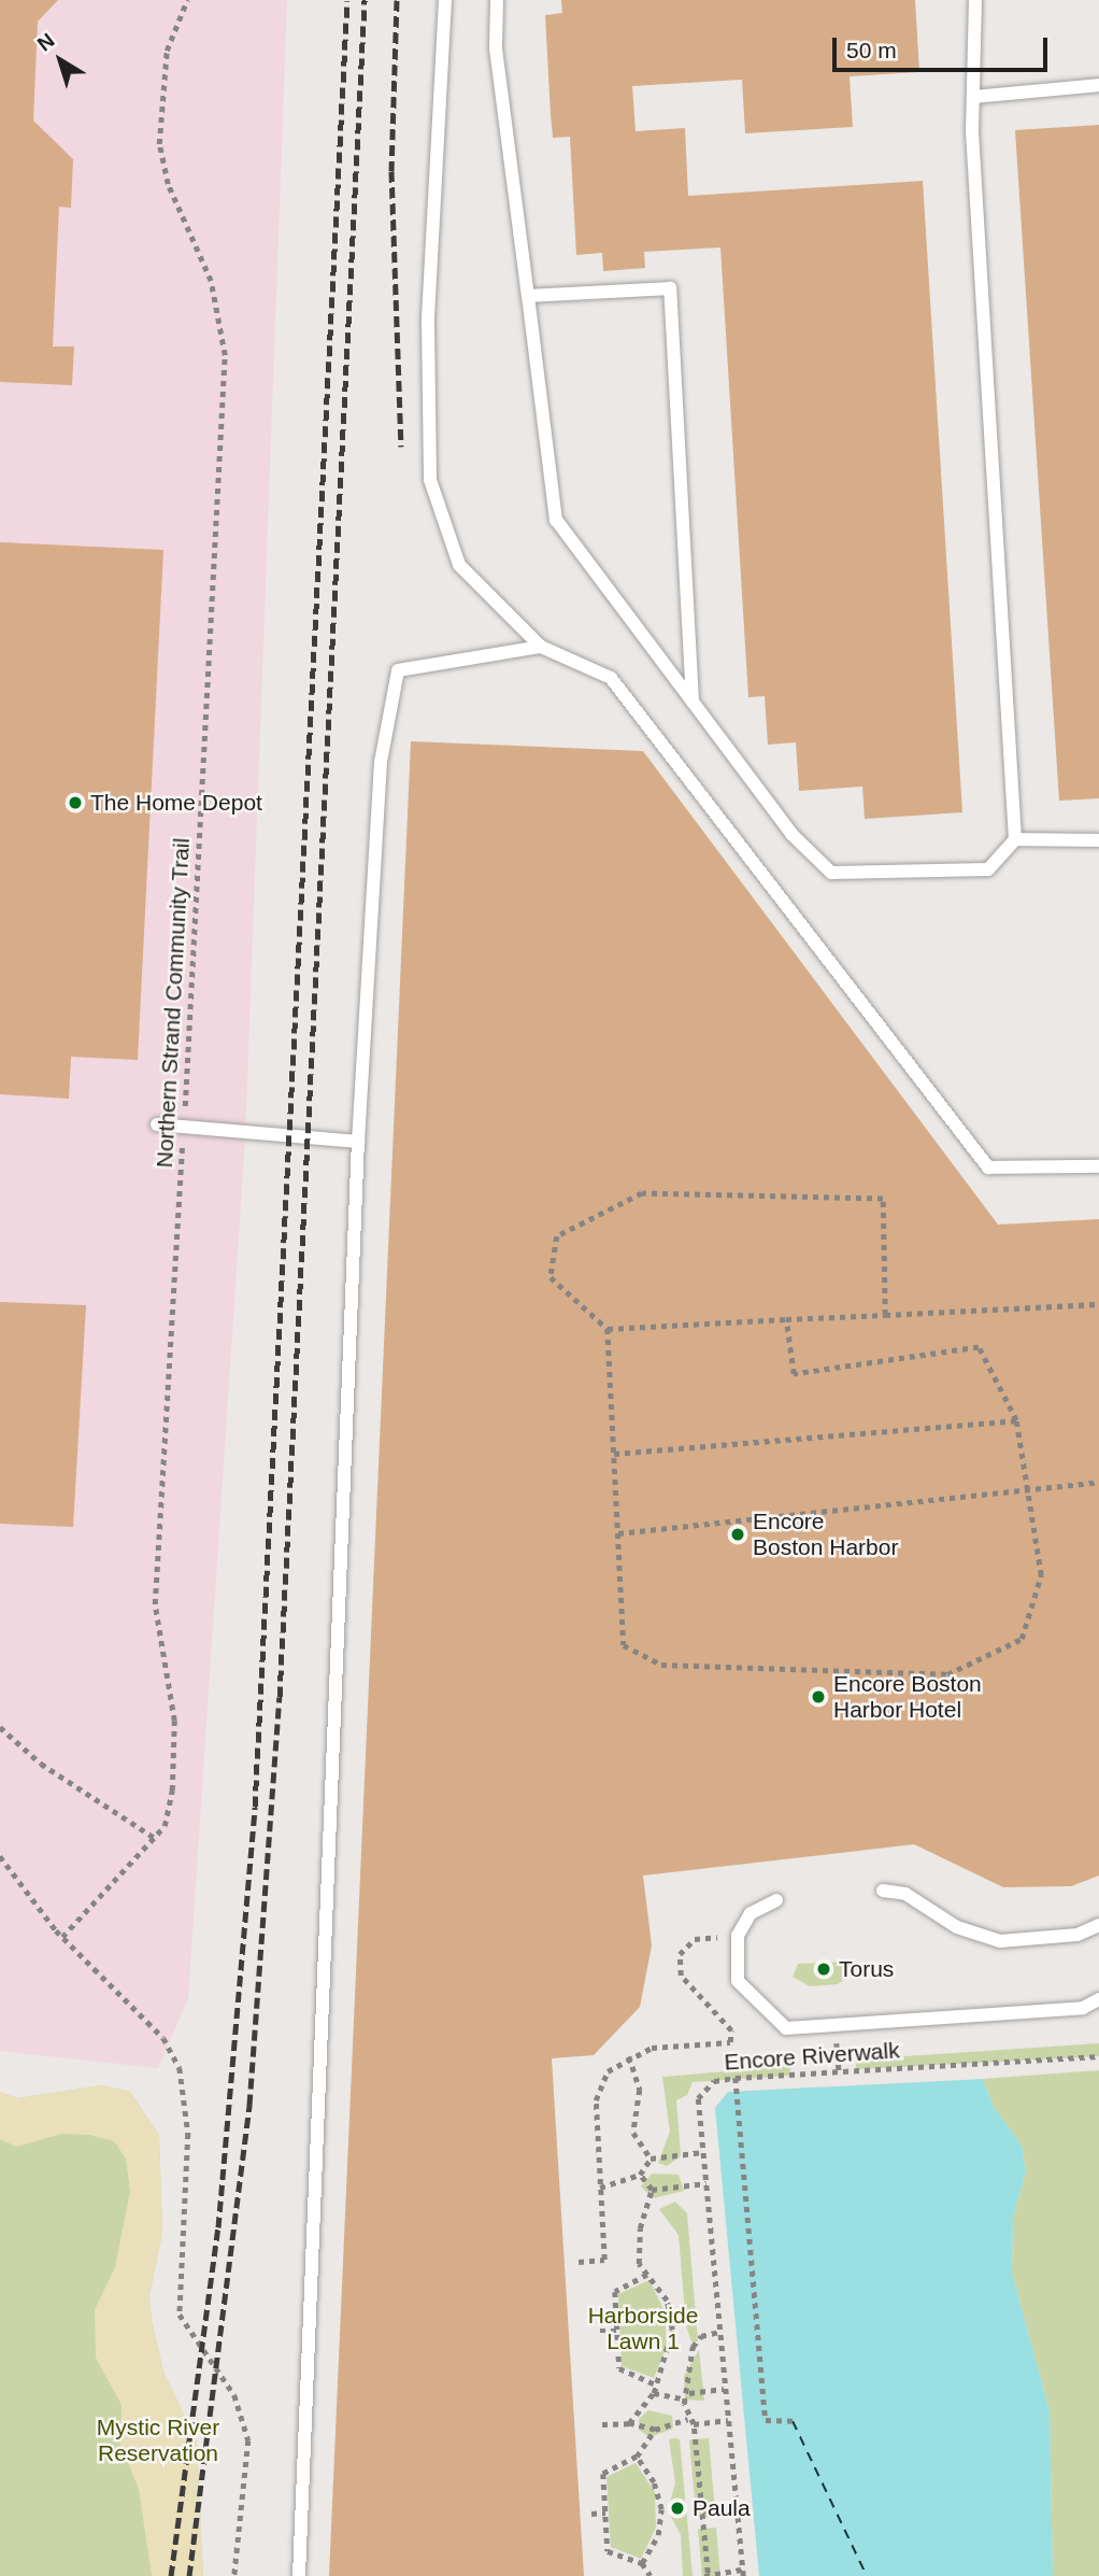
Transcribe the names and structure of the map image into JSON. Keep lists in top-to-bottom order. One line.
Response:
{"streets":{"path":["Northern Strand Community Trail","Encore Riverwalk"]},"parks":["Harborside Lawn 1","Mystic River Reservation"],"places":["The Home Depot","Encore Boston Harbor","Encore Boston Harbor Hotel","Torus","Paula"],"scale_bar":"50 m","north":"top left"}
